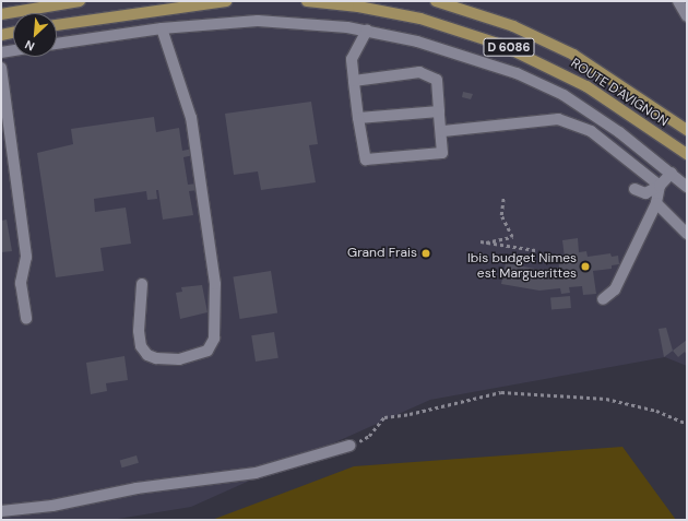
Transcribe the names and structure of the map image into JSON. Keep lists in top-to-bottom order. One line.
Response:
{"streets":{"main road":["D 6086","ROUTE D'AVIGNON"]},"places":["Grand Frais","Ibis budget Nimes est Marguerittes"],"north":"bottom left"}
